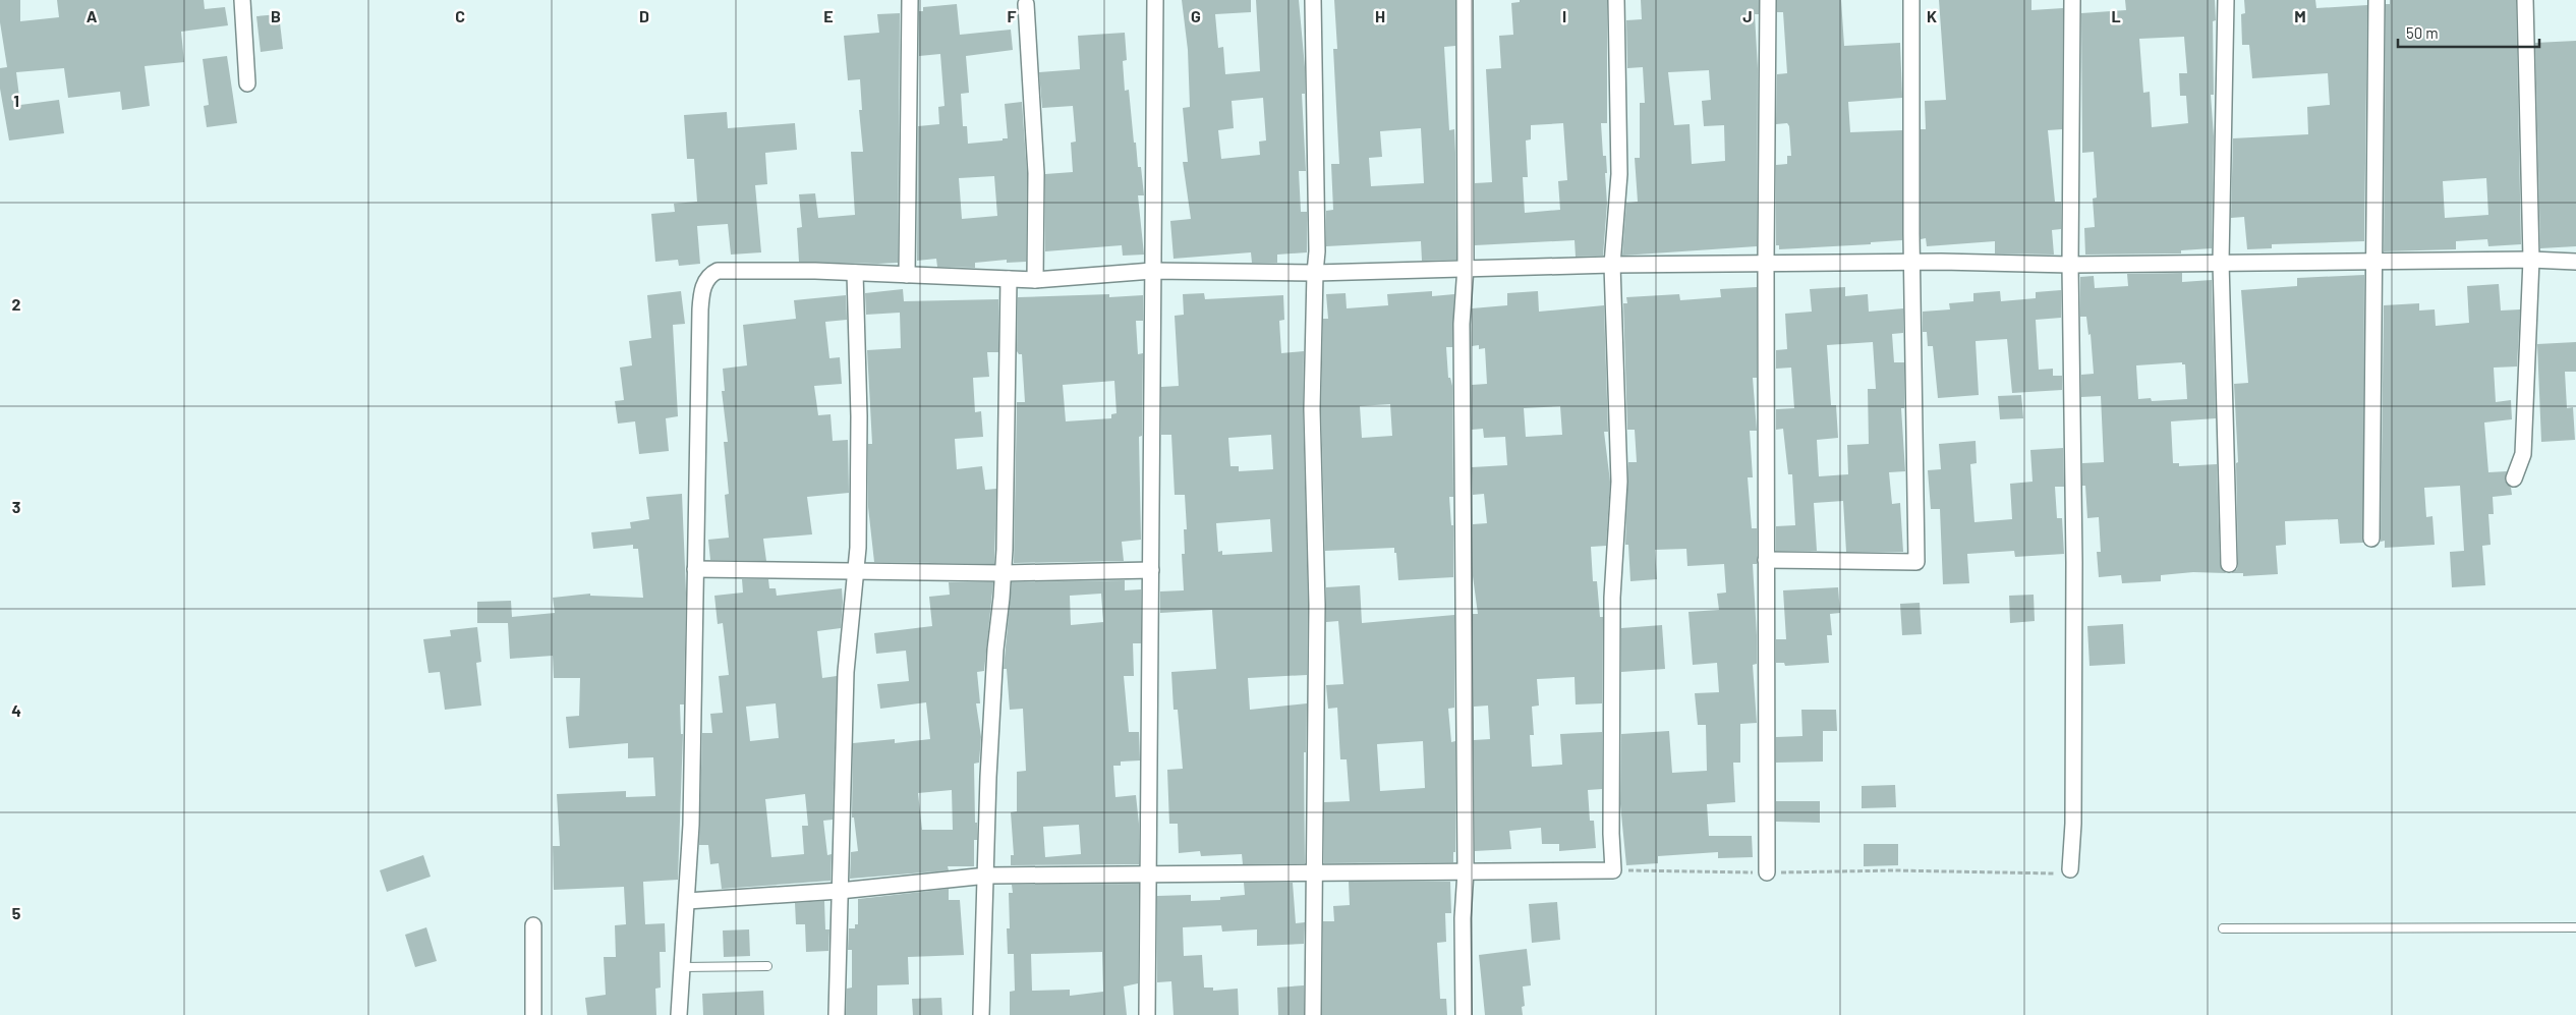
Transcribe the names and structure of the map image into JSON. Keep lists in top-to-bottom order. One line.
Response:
{"scale_bar":"50 m","grid":{"columns":["A","B","C","D","E","F","G","H","I","J","K","L","M"],"rows":["1","2","3","4","5"]}}
